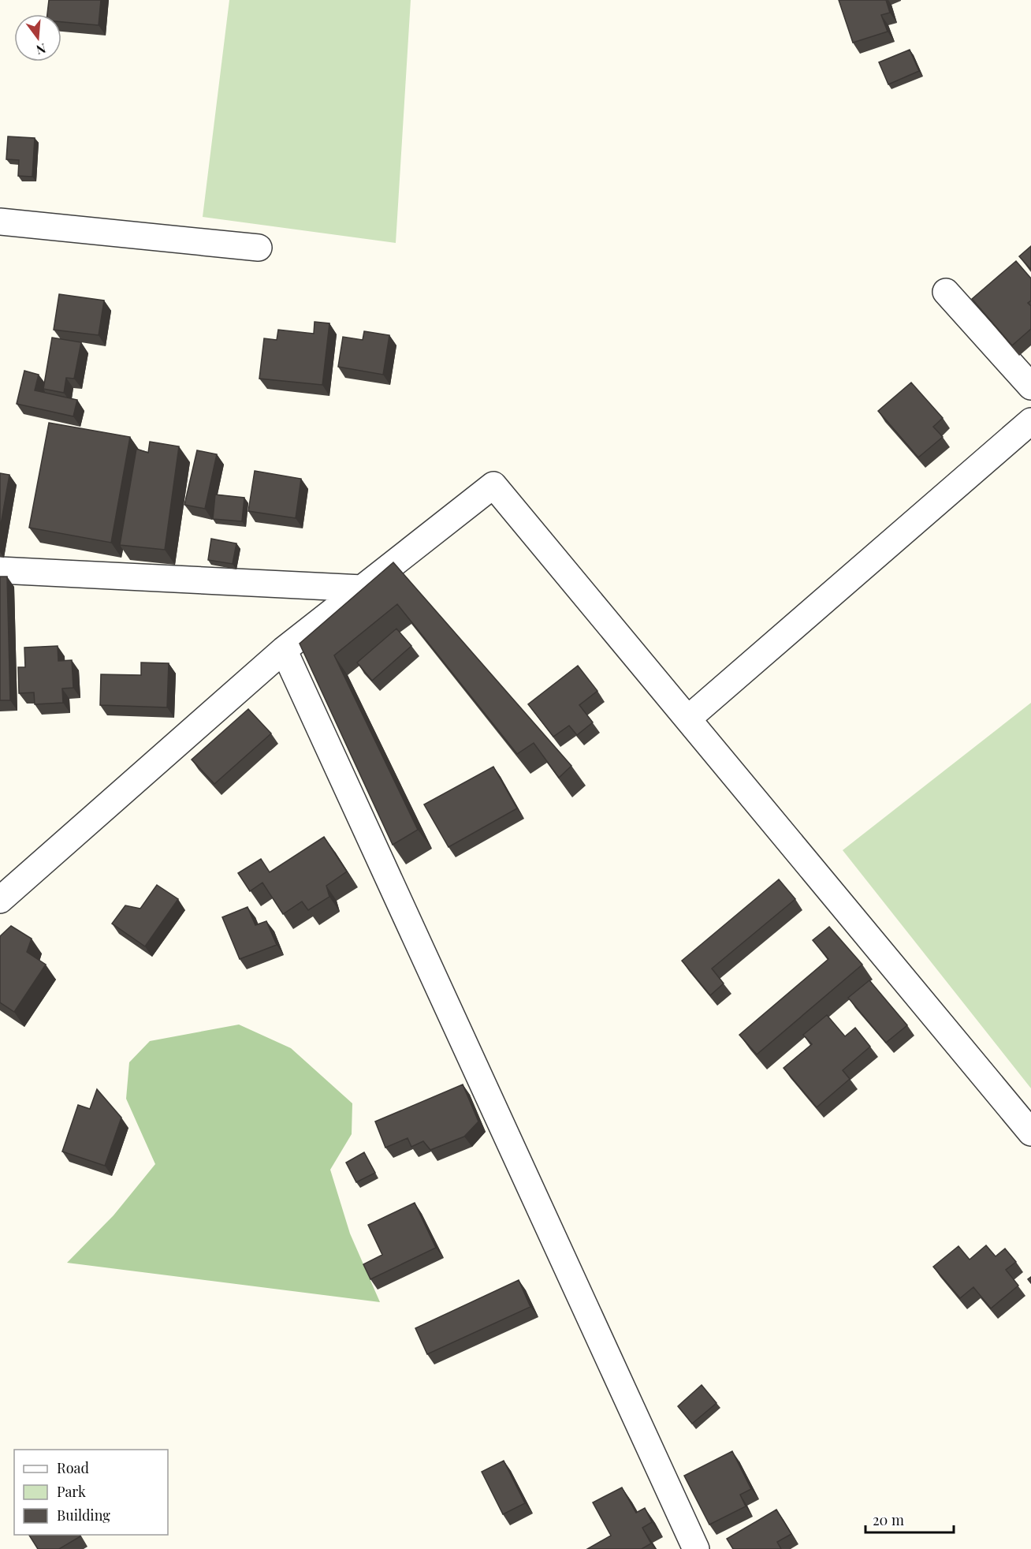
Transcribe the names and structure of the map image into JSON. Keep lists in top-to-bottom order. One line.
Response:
{"legend":["Road","Park","Building"],"scale_bar":"20 m","north":"bottom"}
